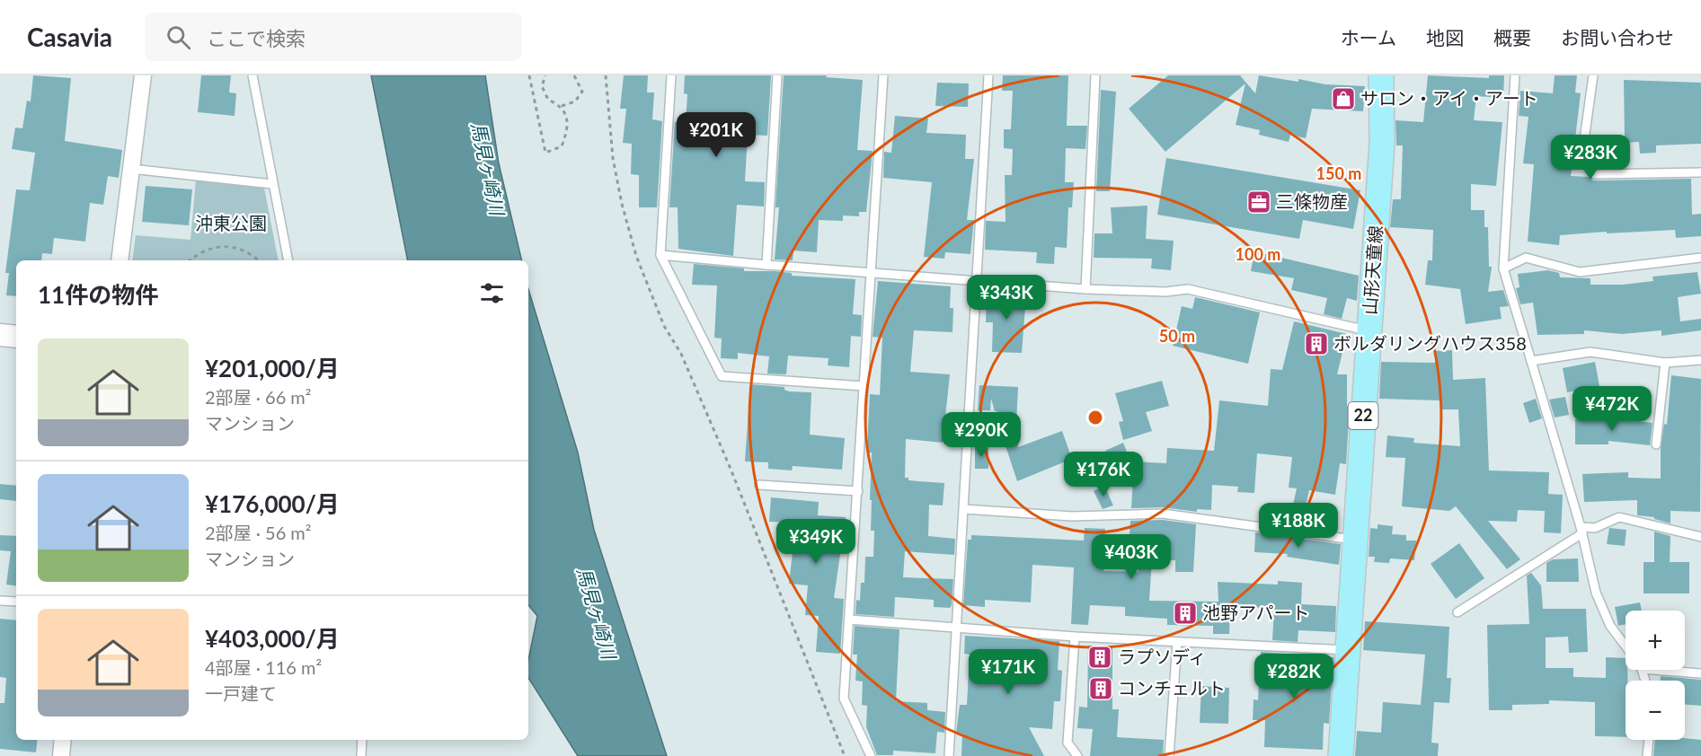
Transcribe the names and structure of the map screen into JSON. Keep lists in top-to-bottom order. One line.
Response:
{"streets":{"main road":["山形天童線","22"]},"water":["馬見ヶ崎川"],"parks":["沖東公園"],"places":{"shop":["サロン・アイ・アート"],"office":["三條物産"],"building":["ボルダリングハウス358","池野アパート","ラプソディ","コンチェルト"]},"page":{"header":"Casavia","search":"ここで検索","nav":["ホーム","地図","概要","お問い合わせ"],"price":["¥201K","¥283K","¥343K","¥472K","¥290K","¥176K","¥188K","¥349K","¥403K","¥171K","¥282K"],"heading":"11件の物件","list":[{"name":"¥201,000/月","note":"2部屋 · 66 m² · マンション"},{"name":"¥176,000/月","note":"2部屋 · 56 m² · マンション"},{"name":"¥403,000/月","note":"4部屋 · 116 m² · 一戸建て"}],"map_buttons":["+","−"]},"rings":["150 m","100 m","50 m"]}
